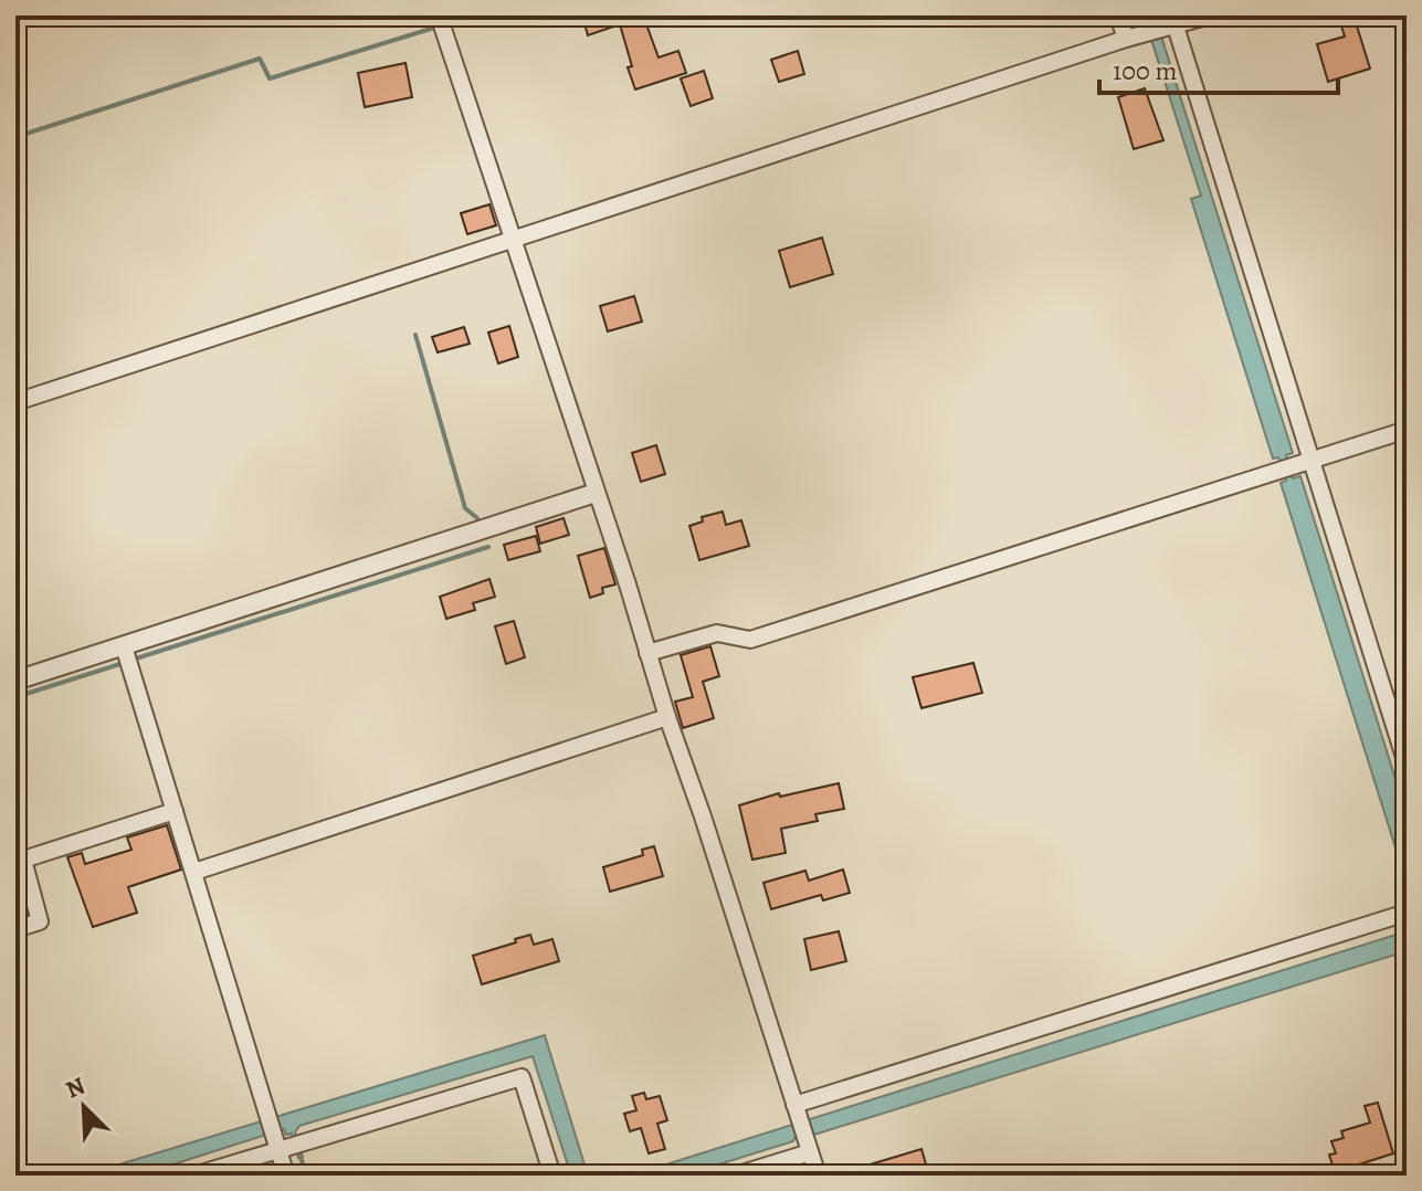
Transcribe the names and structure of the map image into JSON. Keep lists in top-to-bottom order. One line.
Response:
{"scale_bar":"100 m","north":"top left"}
